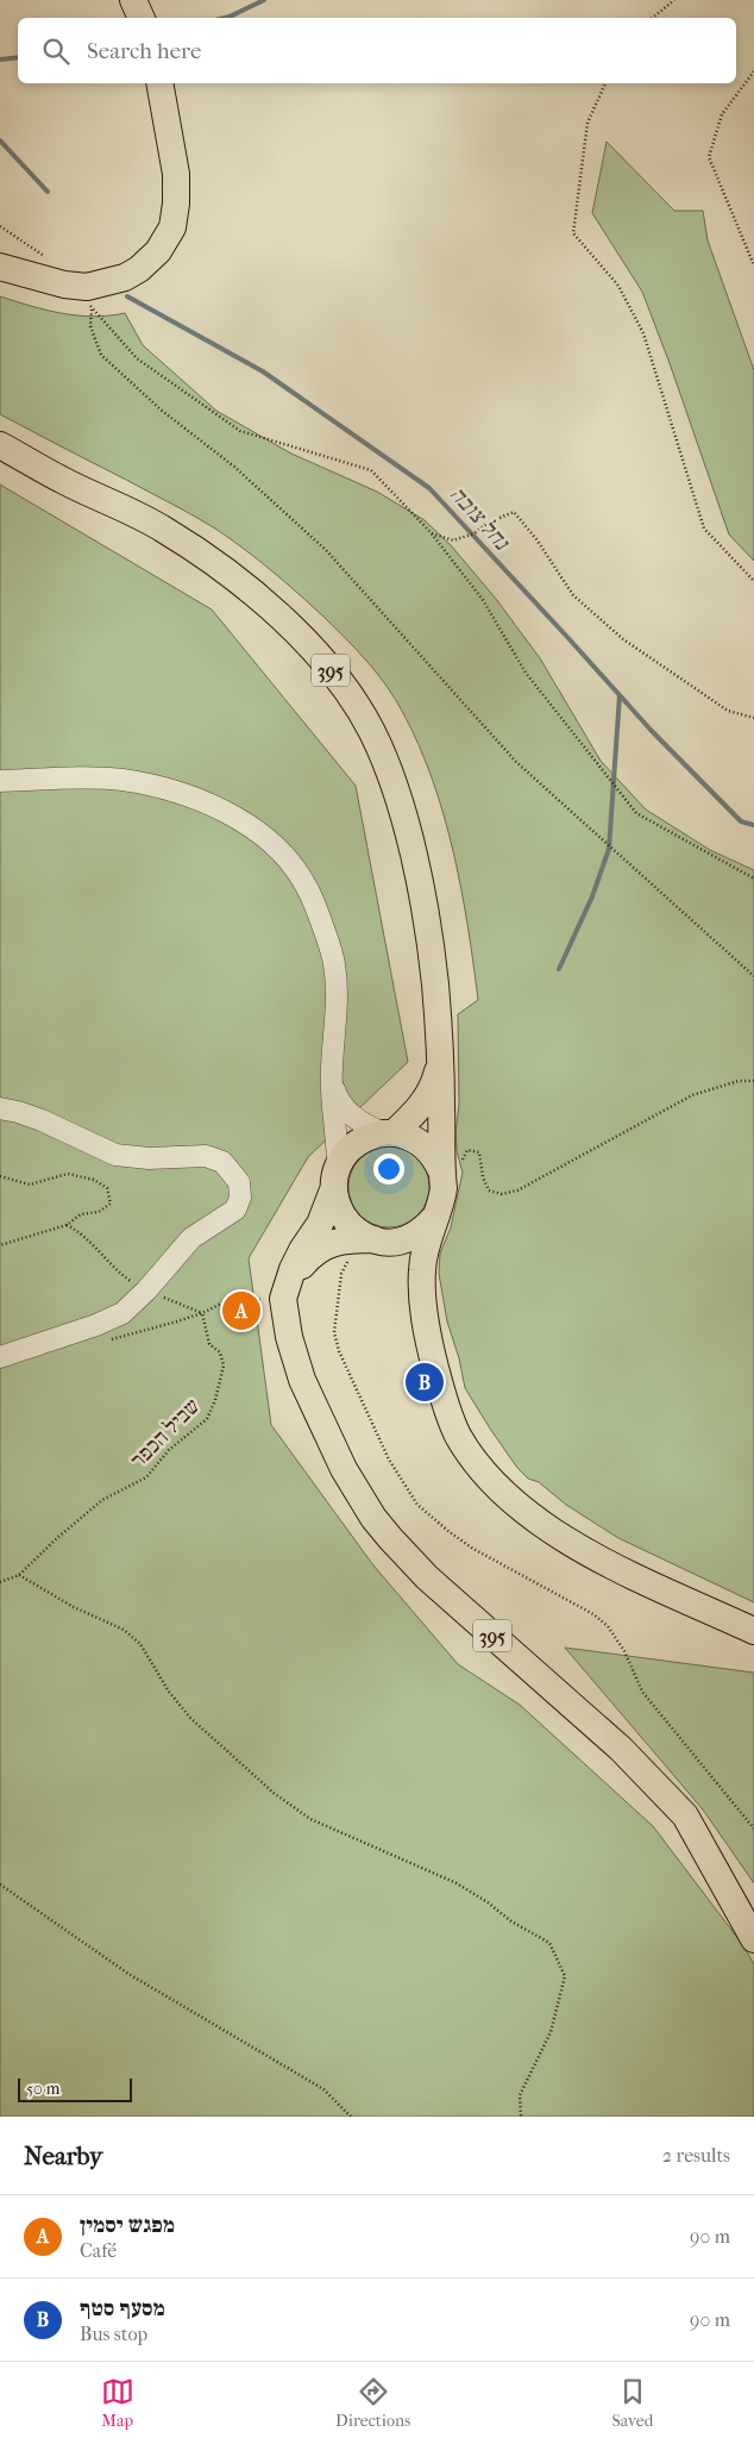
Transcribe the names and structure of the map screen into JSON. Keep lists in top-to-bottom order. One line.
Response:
{"streets":{"main road":["395"],"path":["שביל הכפר"]},"water":["נחל צובה"],"scale_bar":"50 m","page":{"search":"Search here","pins":["A","B"],"scale":"50 m","heading":["Nearby","2 results"],"list":[{"mark":"A","name":"מפגש יסמין","note":"Café","value":"90 m"},{"mark":"B","name":"מסעף סטף","note":"Bus stop","value":"90 m"}],"nav":["Map","Directions","Saved"]}}
